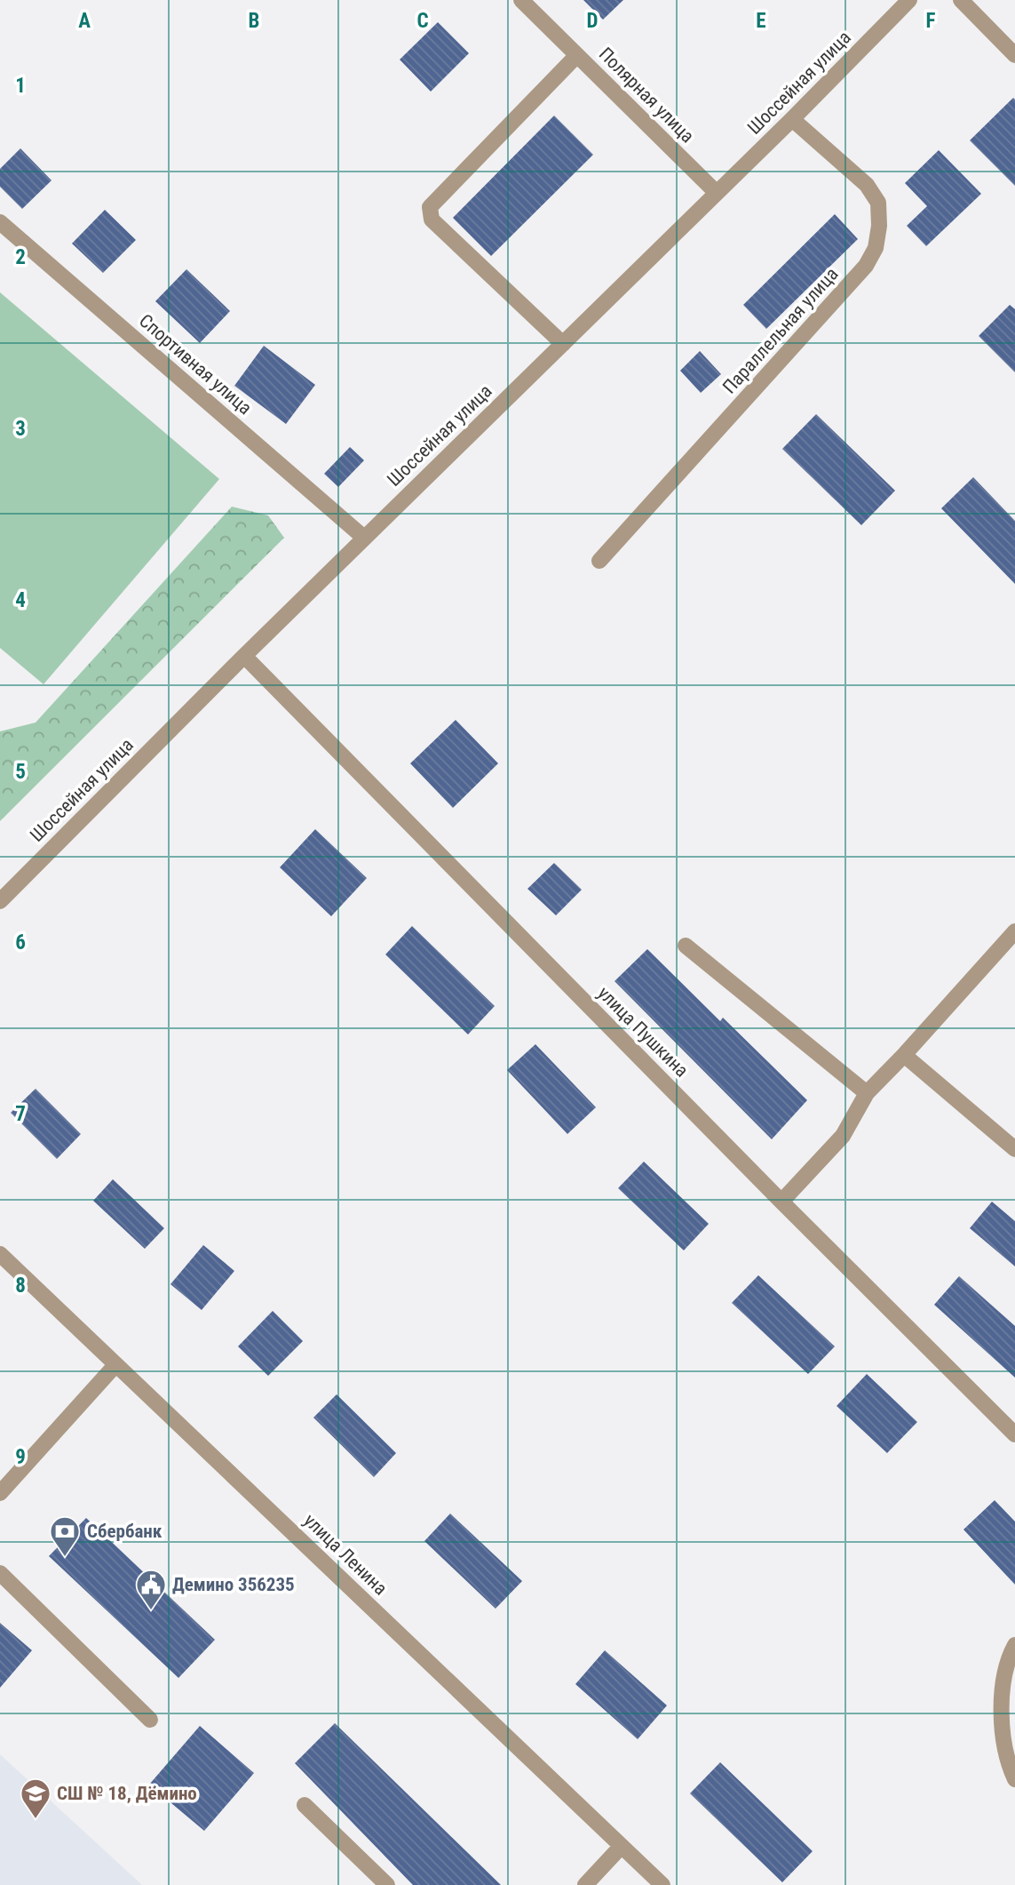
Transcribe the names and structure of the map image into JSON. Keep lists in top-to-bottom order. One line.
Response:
{"streets":{"street":["Шоссейная улица","Полярная улица","Параллельная улица","Спортивная улица","улица Пушкина","улица Ленина"]},"crossings":[["Шоссейная улица","Полярная улица"],["Шоссейная улица","Параллельная улица"],["Шоссейная улица","Спортивная улица"],["Шоссейная улица","улица Пушкина"]],"places":{"bank":["Сбербанк"],"public building":["Демино 356235"],"school or university":["СШ № 18, Дёмино"]},"grid":{"columns":["A","B","C","D","E","F"],"rows":["1","2","3","4","5","6","7","8","9"]}}
